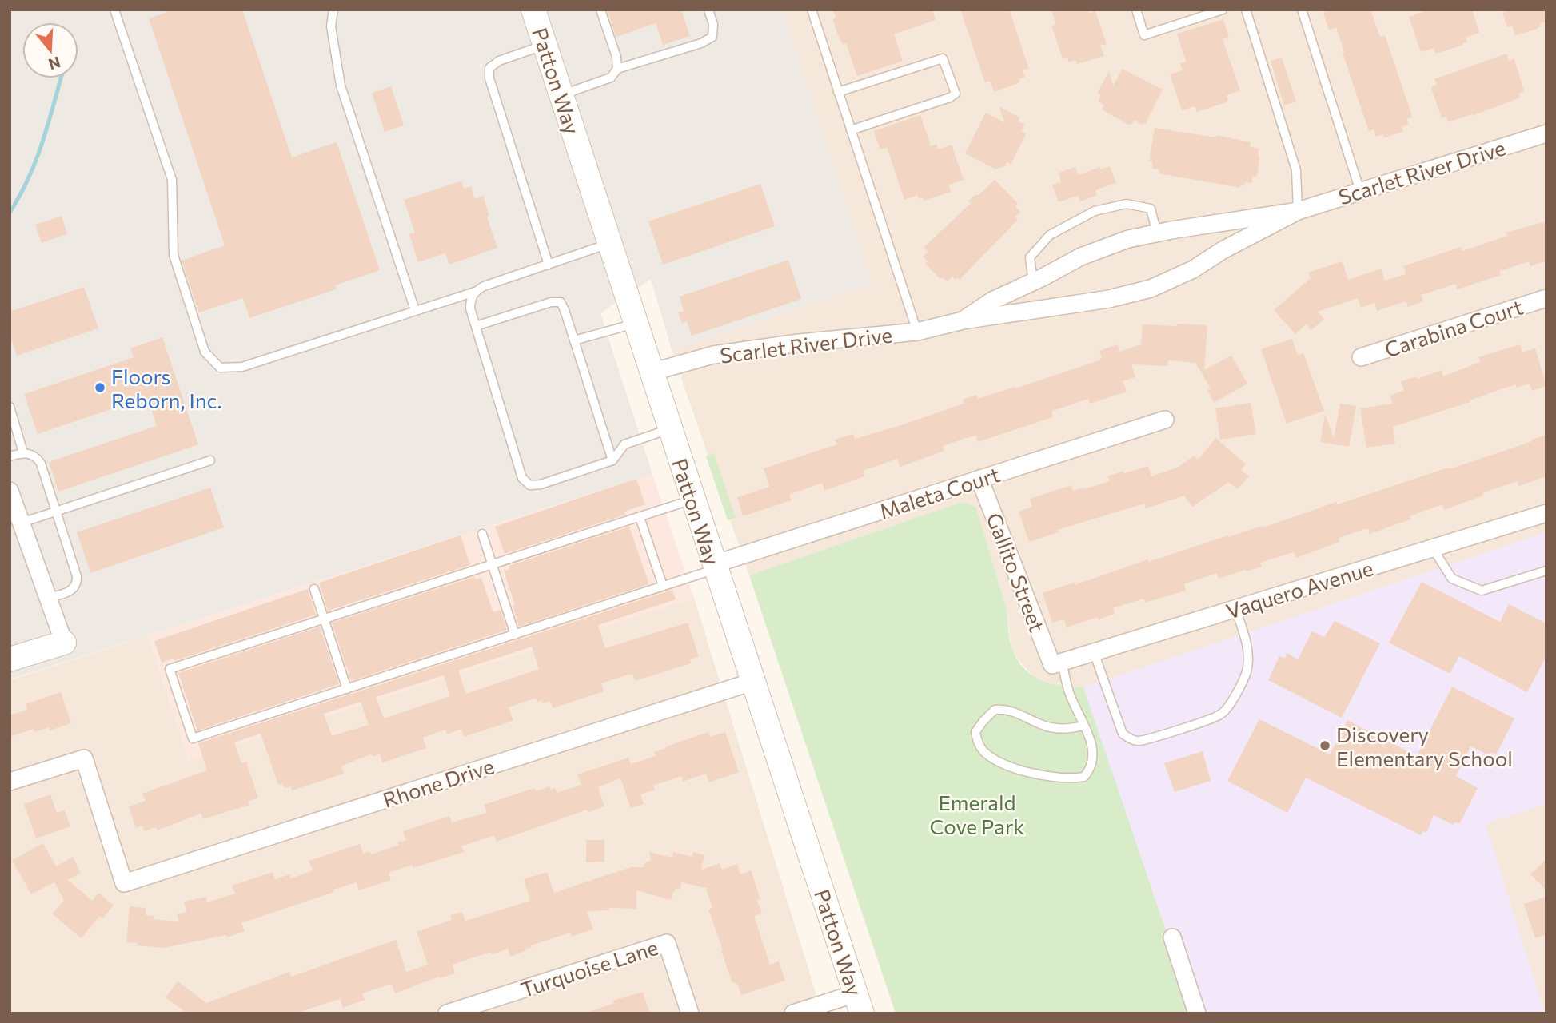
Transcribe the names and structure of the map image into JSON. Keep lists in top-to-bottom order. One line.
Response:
{"streets":{"street":["Patton Way","Scarlet River Drive","Carabina Court","Maleta Court","Gallito Street","Vaquero Avenue","Rhone Drive","Turquoise Lane"]},"crossings":[["Patton Way","Scarlet River Drive"],["Patton Way","Maleta Court"],["Patton Way","Rhone Drive"],["Maleta Court","Gallito Street"],["Gallito Street","Vaquero Avenue"]],"parks":["Emerald Cove Park"],"places":["Floors Reborn, Inc.","Discovery Elementary School"],"north":"bottom"}
